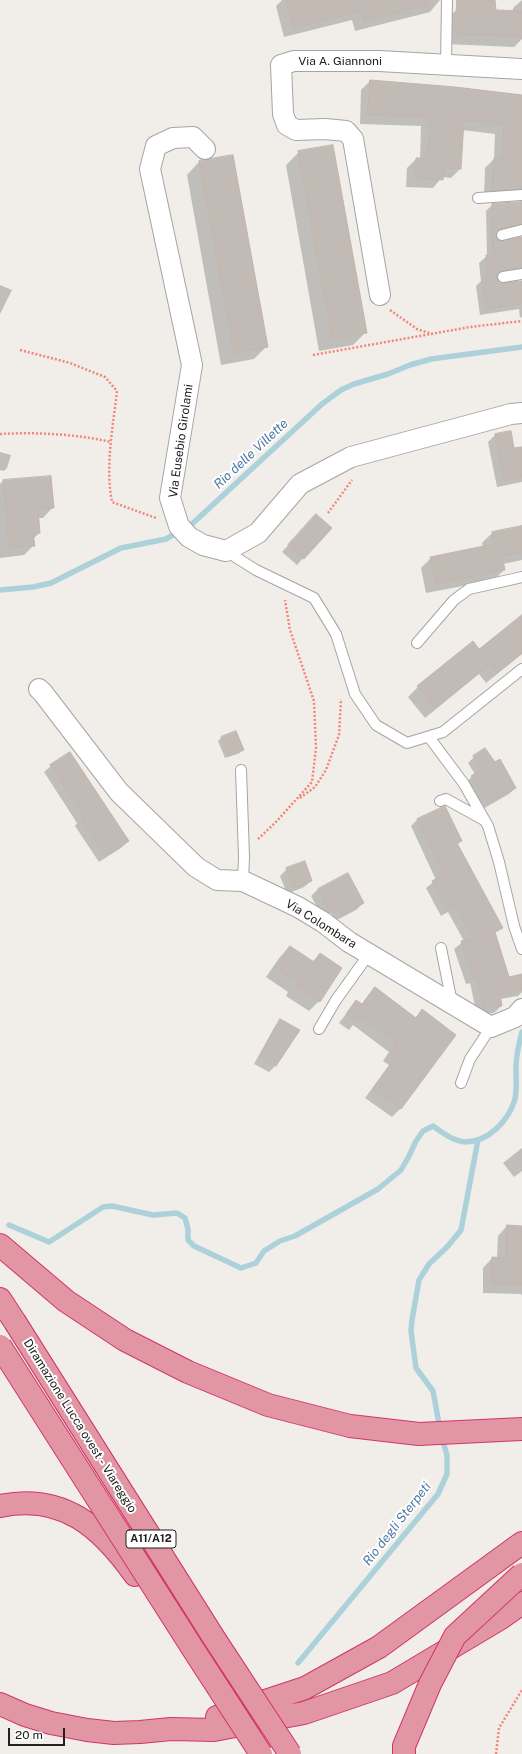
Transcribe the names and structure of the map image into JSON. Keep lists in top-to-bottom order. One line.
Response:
{"streets":{"highway":["Diramazione Lucca ovest - Viareggio","A11/A12"],"street":["Via A. Giannoni","Via Eusebio Girolami","Via Colombara"]},"water":["Rio delle Villette","Rio degli Sterpeti"],"scale_bar":"20 m"}
